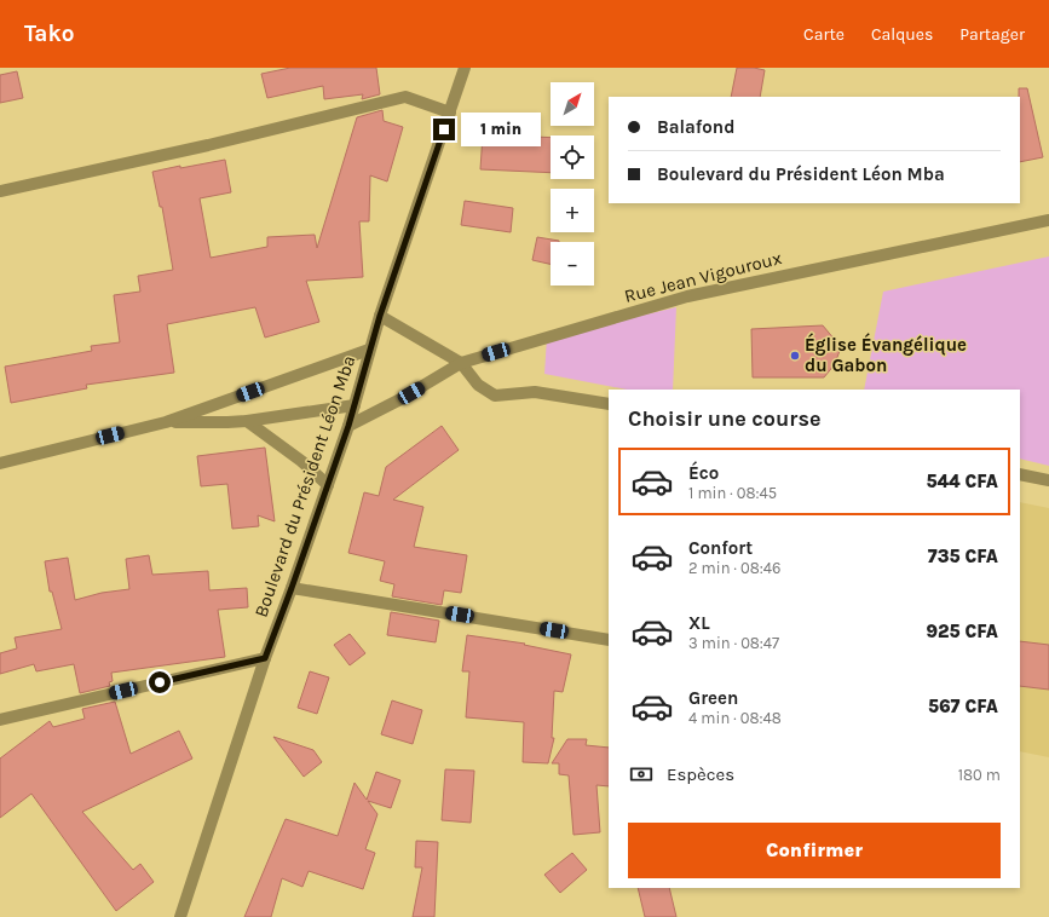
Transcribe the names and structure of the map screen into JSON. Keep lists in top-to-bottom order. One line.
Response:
{"streets":{"street":["Rue Jean Vigouroux","Boulevard du Président Léon Mba"]},"crossings":[["Rue Jean Vigouroux","Boulevard du Président Léon Mba"]],"places":["Église Évangélique du Gabon"],"north":"top right","page":{"header":"Tako","nav":["Carte","Calques","Partager"],"map_buttons":["+","−"],"banner":["Balafond","Boulevard du Président Léon Mba"],"bubble":"1 min","heading":"Choisir une course","list":[{"name":"Éco","note":"1 min · 08:45","value":"544 CFA"},{"name":"Confort","note":"2 min · 08:46","value":"735 CFA"},{"name":"XL","note":"3 min · 08:47","value":"925 CFA"},{"name":"Green","note":"4 min · 08:48","value":"567 CFA"}],"pay":["Espèces","180 m"],"buttons":"Confirmer"}}
